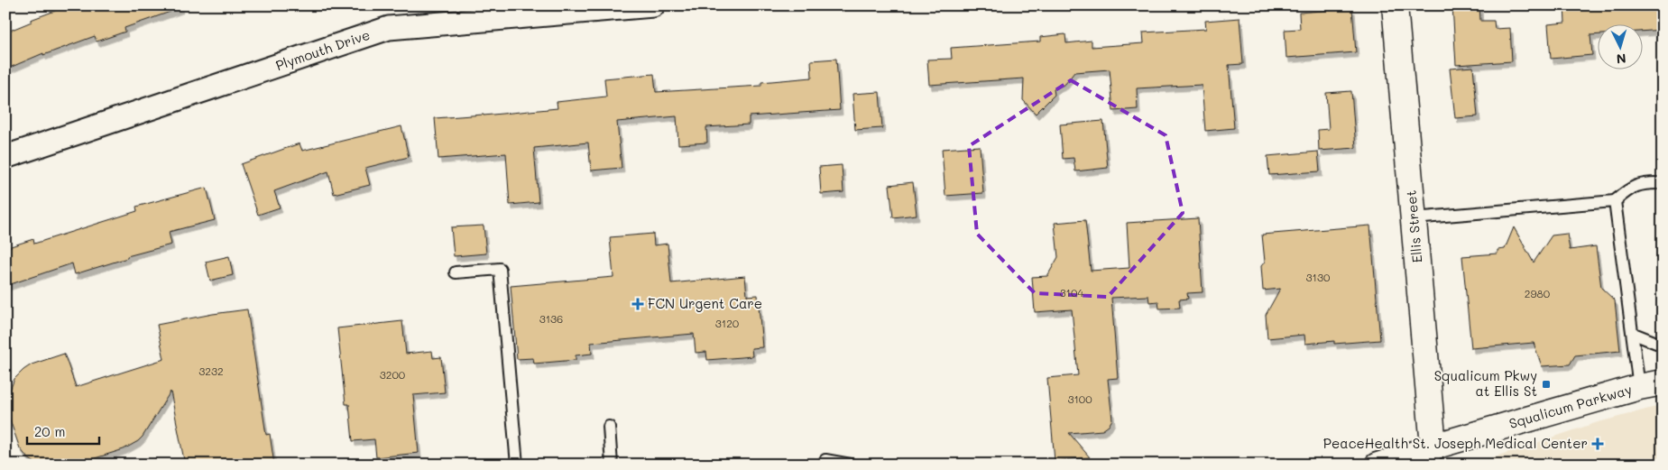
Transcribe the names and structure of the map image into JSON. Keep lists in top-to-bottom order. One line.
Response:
{"streets":{"street":["Plymouth Drive","Ellis Street","Squalicum Parkway"]},"crossings":[["Ellis Street","Squalicum Parkway"]],"places":{"health":["FCN Urgent Care","PeaceHealth St. Joseph Medical Center"],"transit":["Squalicum Pkwy at Ellis St"]},"house_numbers":["3130","3104","2980","3136","3120","3232","3200","3100"],"scale_bar":"20 m","north":"bottom"}
